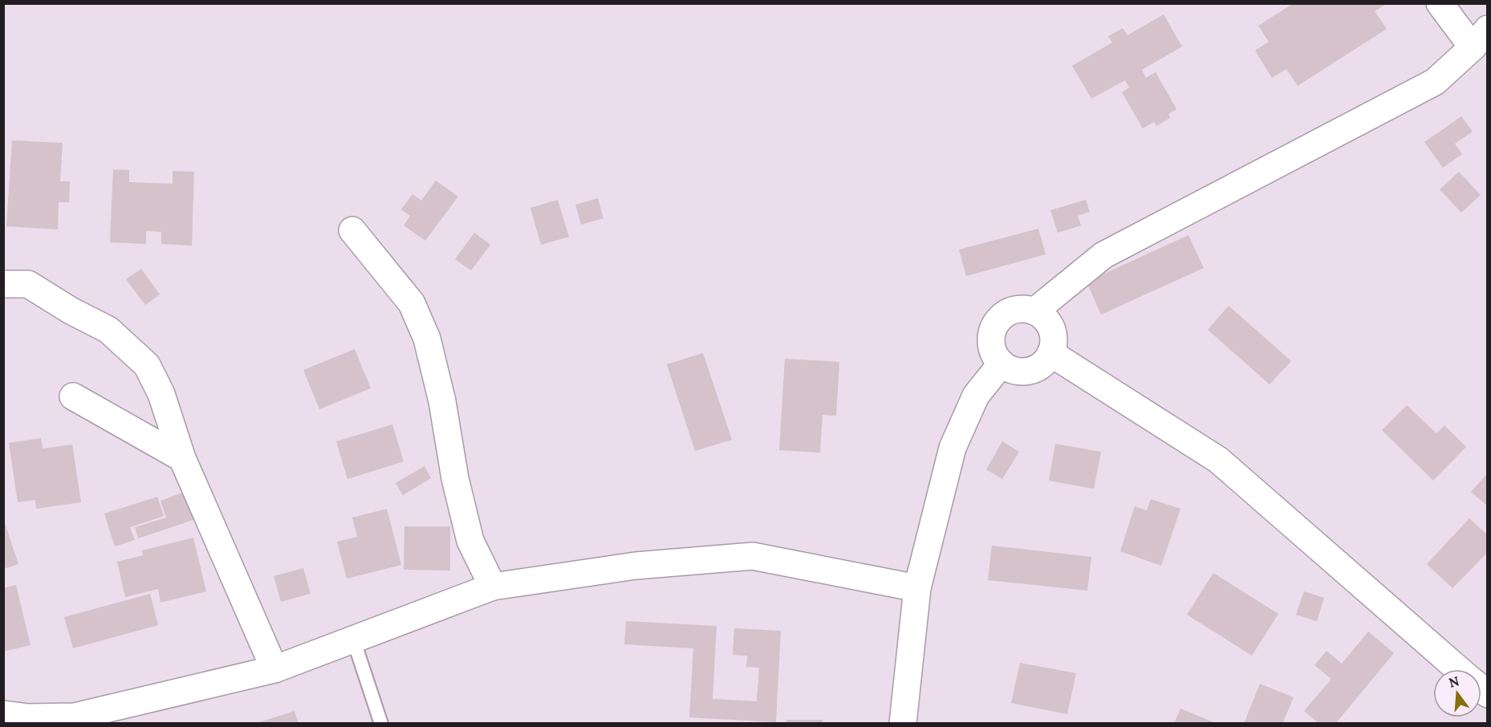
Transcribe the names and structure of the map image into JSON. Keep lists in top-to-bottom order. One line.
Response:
{"north":"top"}
